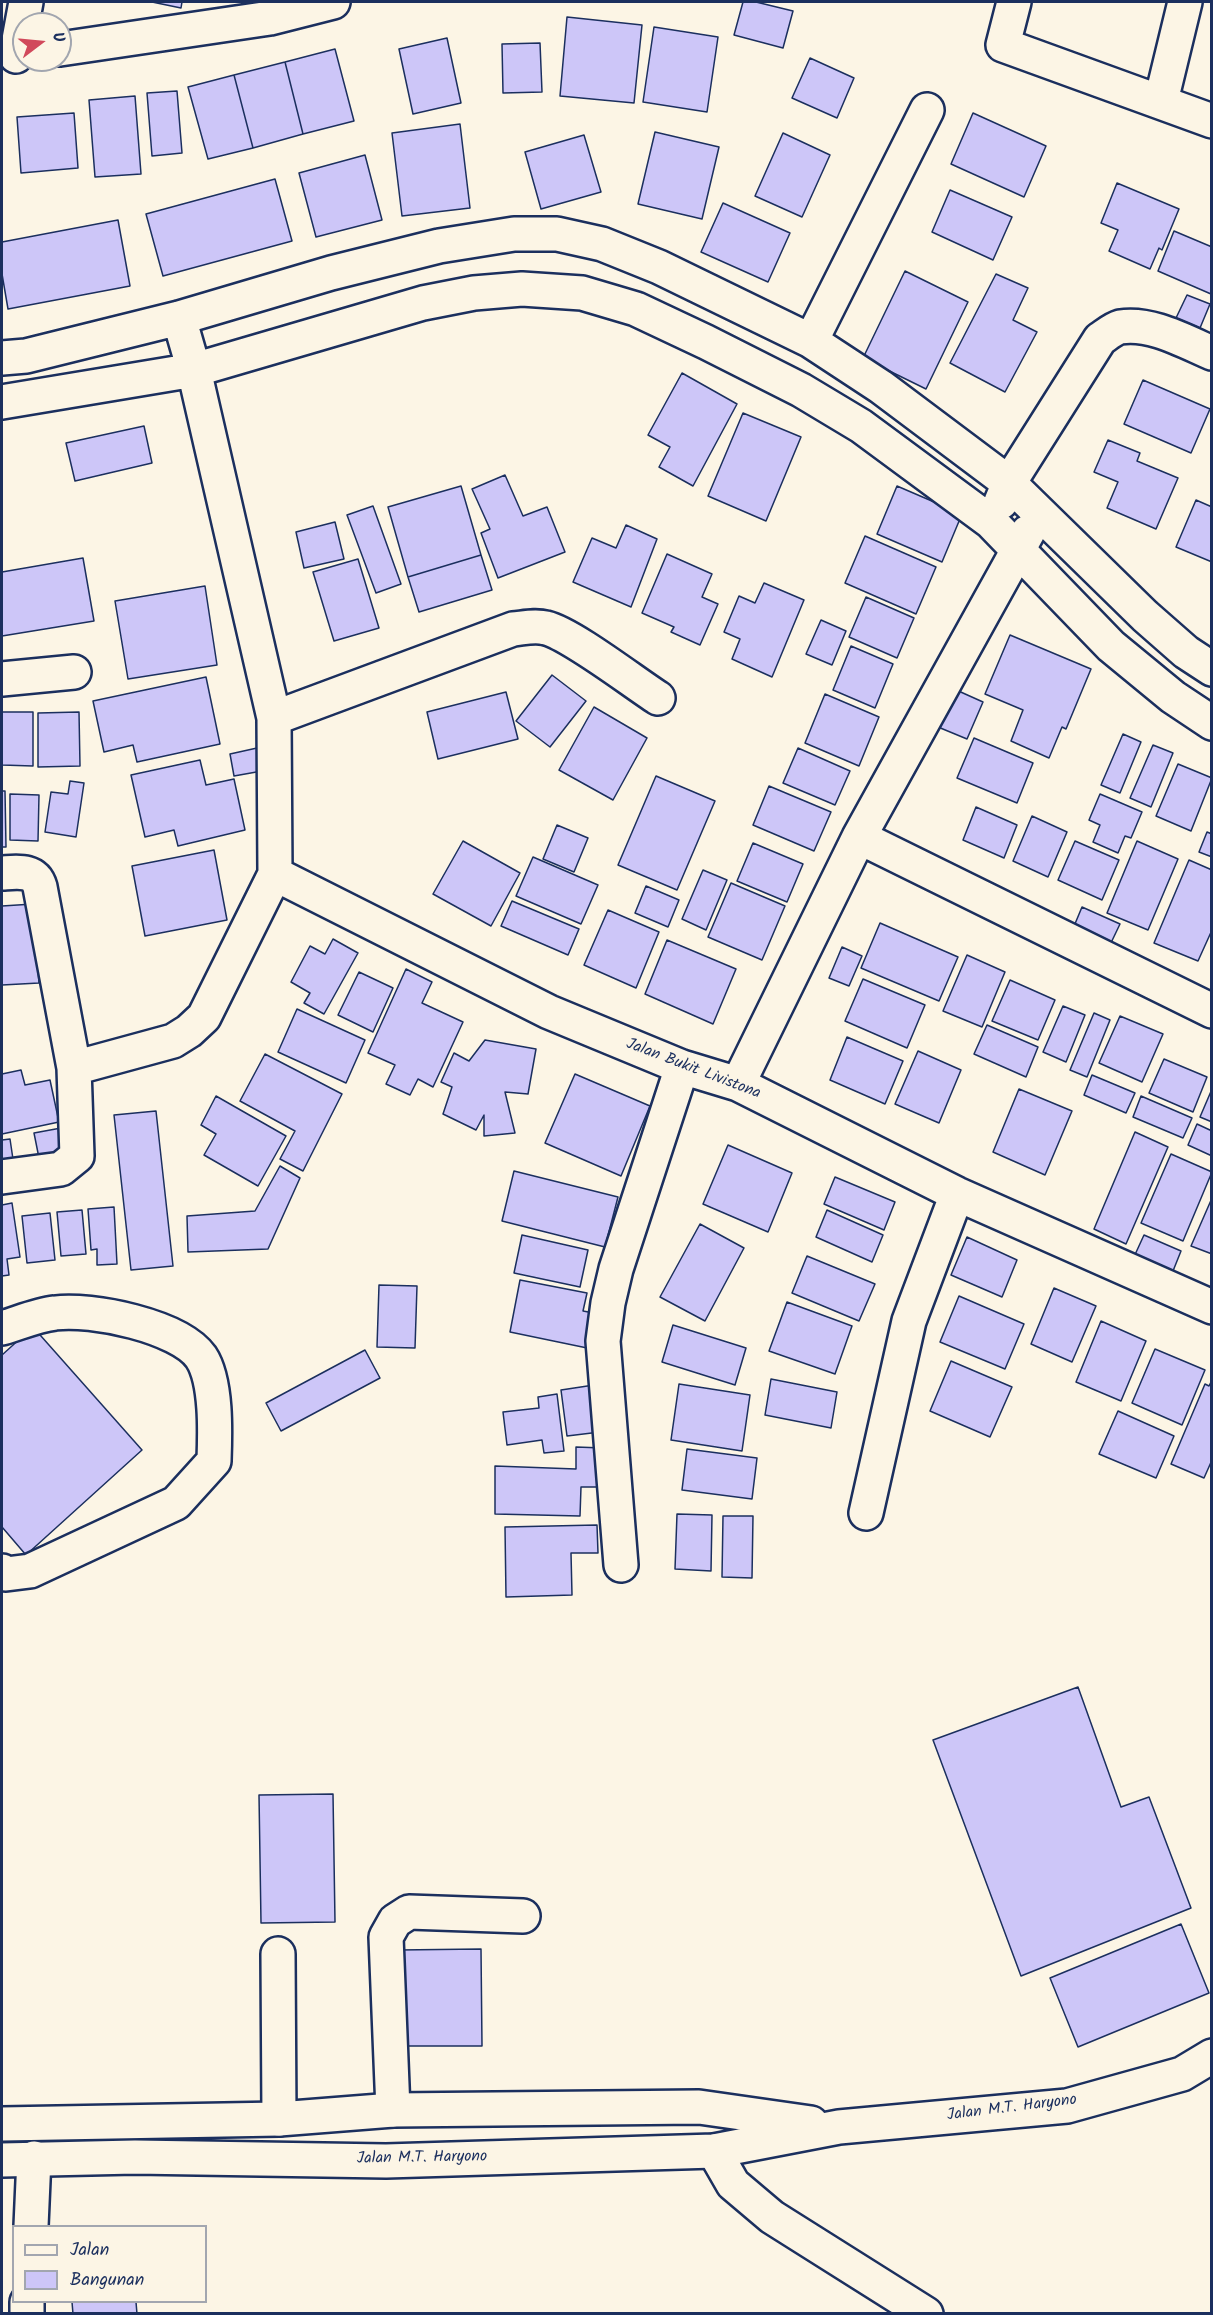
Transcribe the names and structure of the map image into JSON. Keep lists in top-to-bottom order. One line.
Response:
{"streets":{"street":["Jalan Bukit Livistona","Jalan M.T. Haryono"]},"legend":["Jalan","Bangunan"],"north":"right"}
